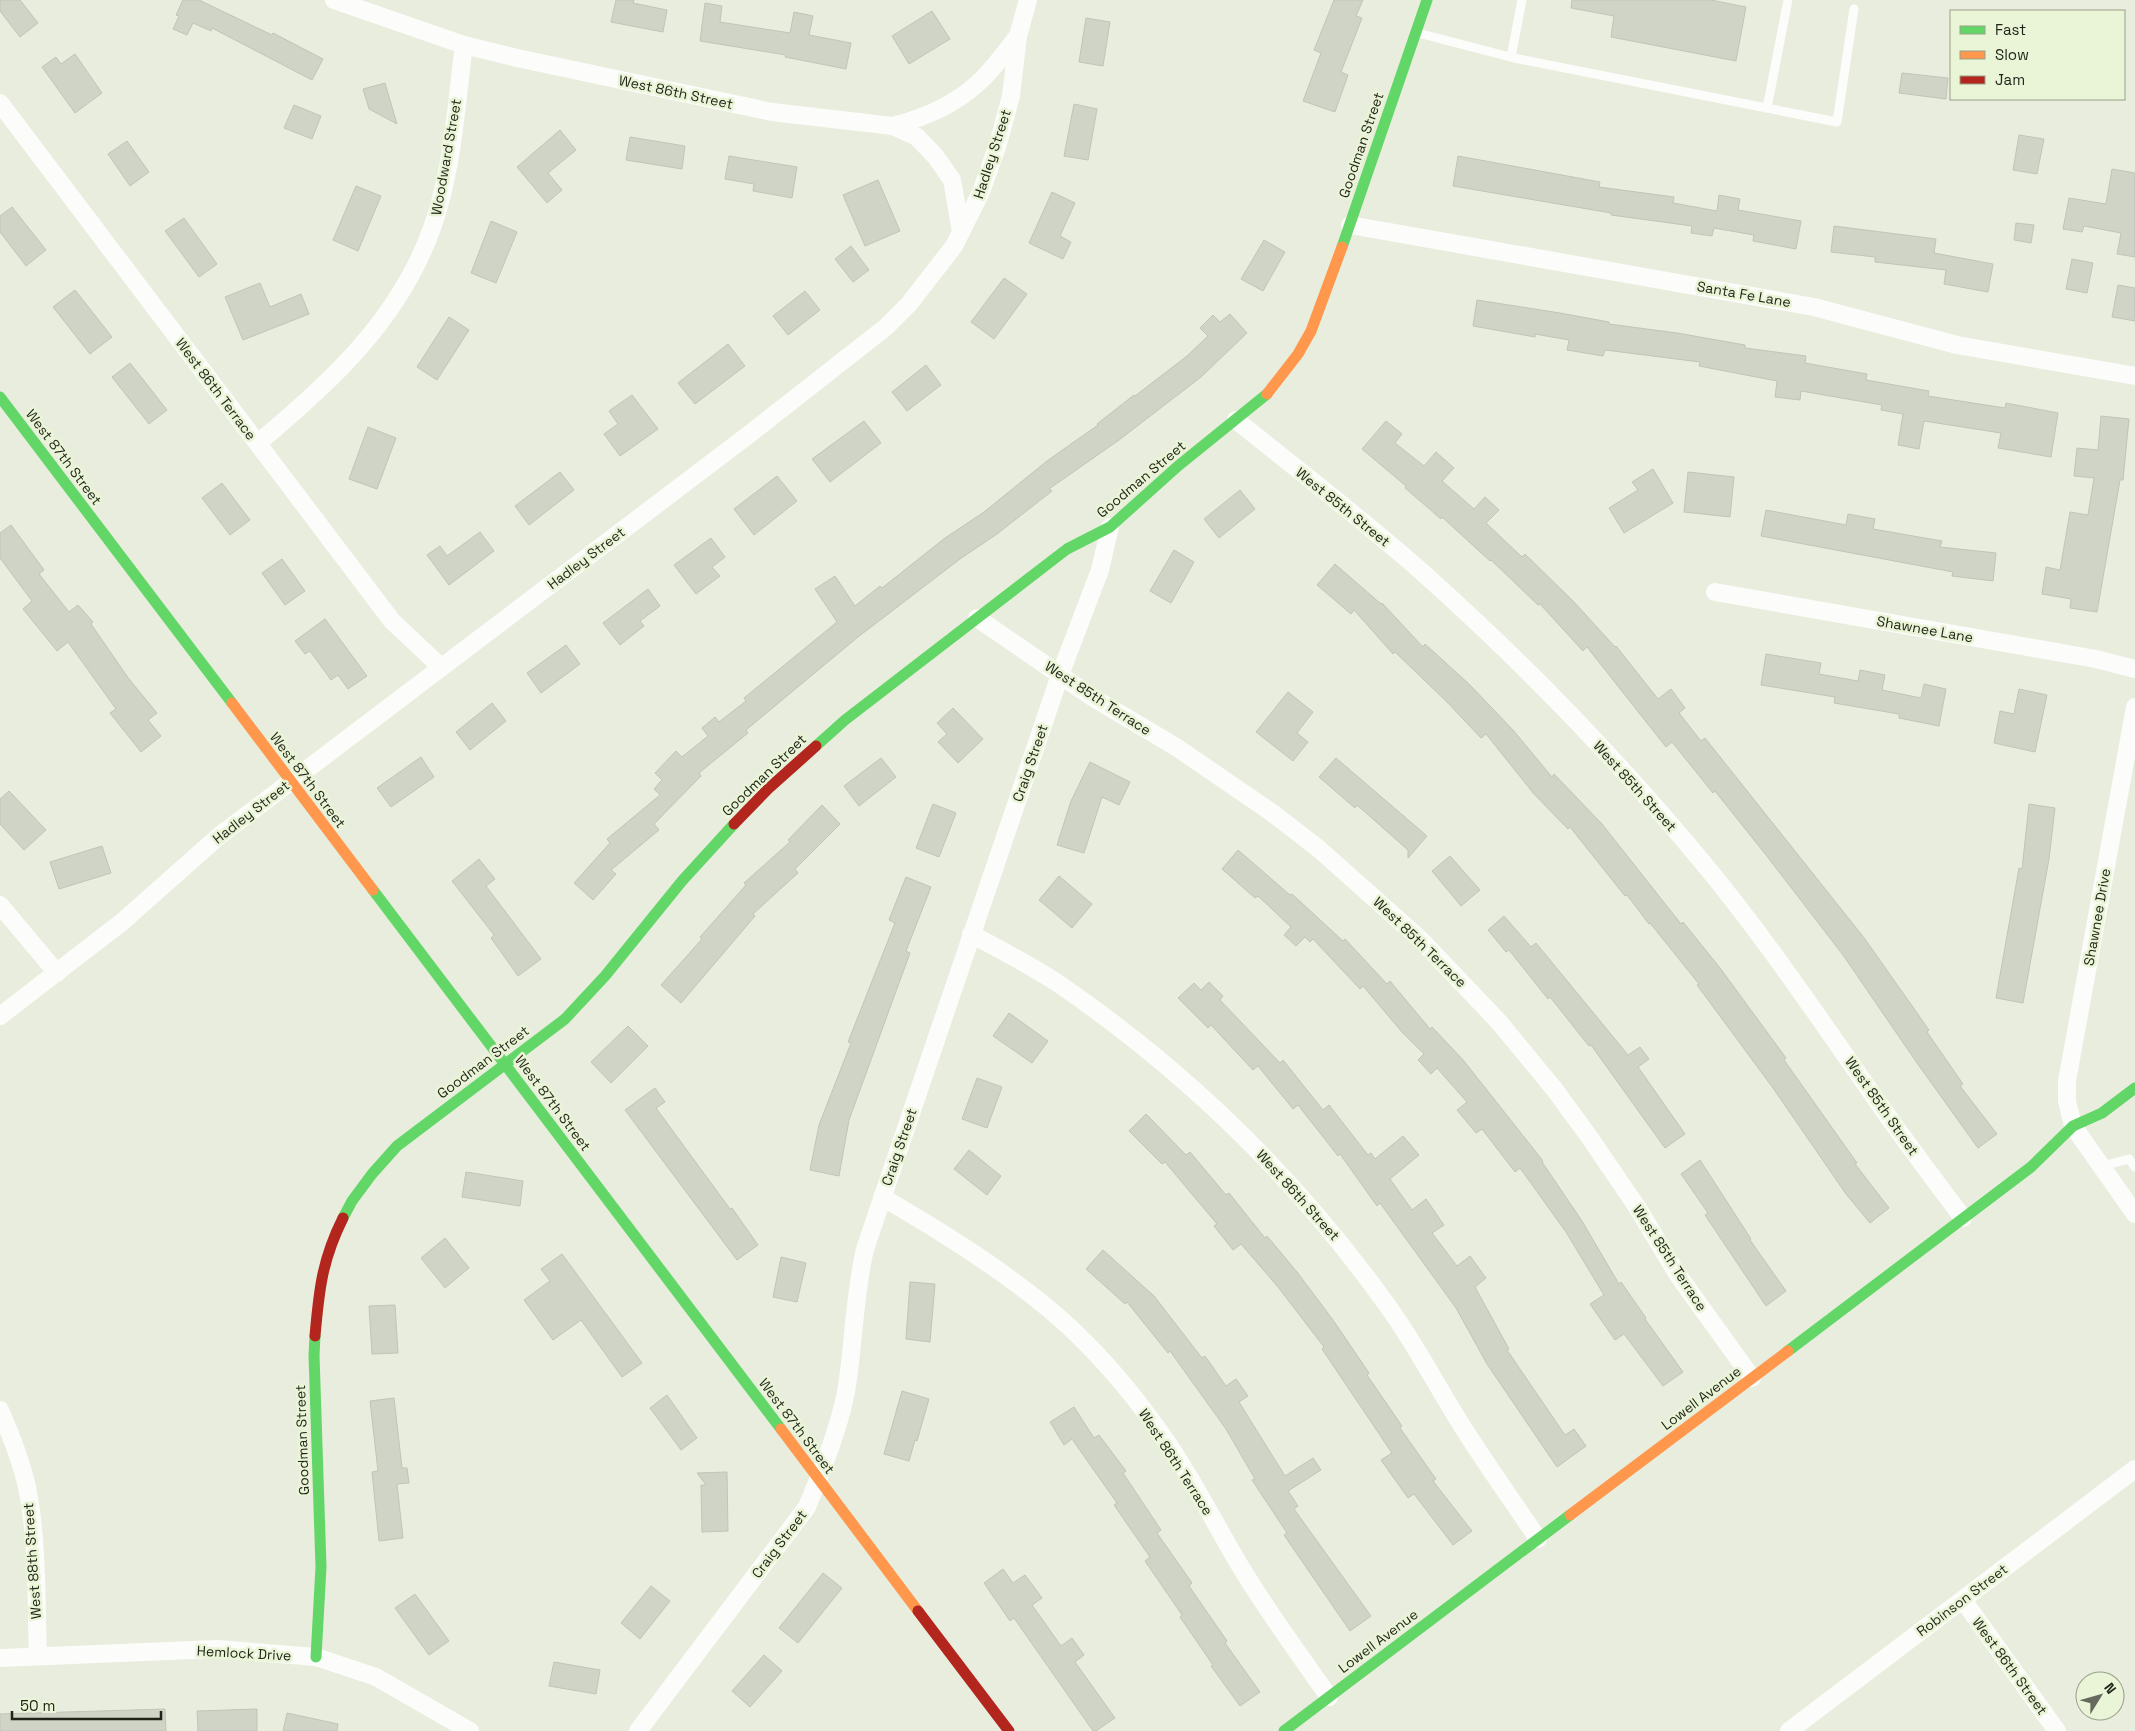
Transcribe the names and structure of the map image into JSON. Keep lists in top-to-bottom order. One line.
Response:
{"streets":{"street":["West 86th Street","Goodman Street","Hadley Street","Woodward Street","Santa Fe Lane","West 86th Terrace","West 87th Street","West 85th Street","Shawnee Lane","West 85th Terrace","Craig Street","Shawnee Drive","Lowell Avenue","West 88th Street","Robinson Street","Hemlock Drive"]},"crossings":[["West 86th Street","Hadley Street"],["West 86th Street","Woodward Street"],["West 86th Street","Craig Street"],["West 86th Street","Lowell Avenue"],["West 86th Street","Robinson Street"],["Goodman Street","Santa Fe Lane"],["Goodman Street","West 87th Street"],["Goodman Street","West 85th Street"],["Goodman Street","West 85th Terrace"],["Goodman Street","Craig Street"],["Goodman Street","Hemlock Drive"],["Hadley Street","West 86th Terrace"],["Hadley Street","West 87th Street"],["Woodward Street","West 86th Terrace"],["West 86th Terrace","Craig Street"],["West 86th Terrace","Lowell Avenue"],["West 87th Street","Craig Street"],["West 85th Street","Lowell Avenue"],["West 85th Terrace","Craig Street"],["West 85th Terrace","Lowell Avenue"],["Shawnee Drive","Lowell Avenue"],["West 88th Street","Hemlock Drive"]],"legend":["Fast","Slow","Jam"],"scale_bar":"50 m","north":"top right"}
